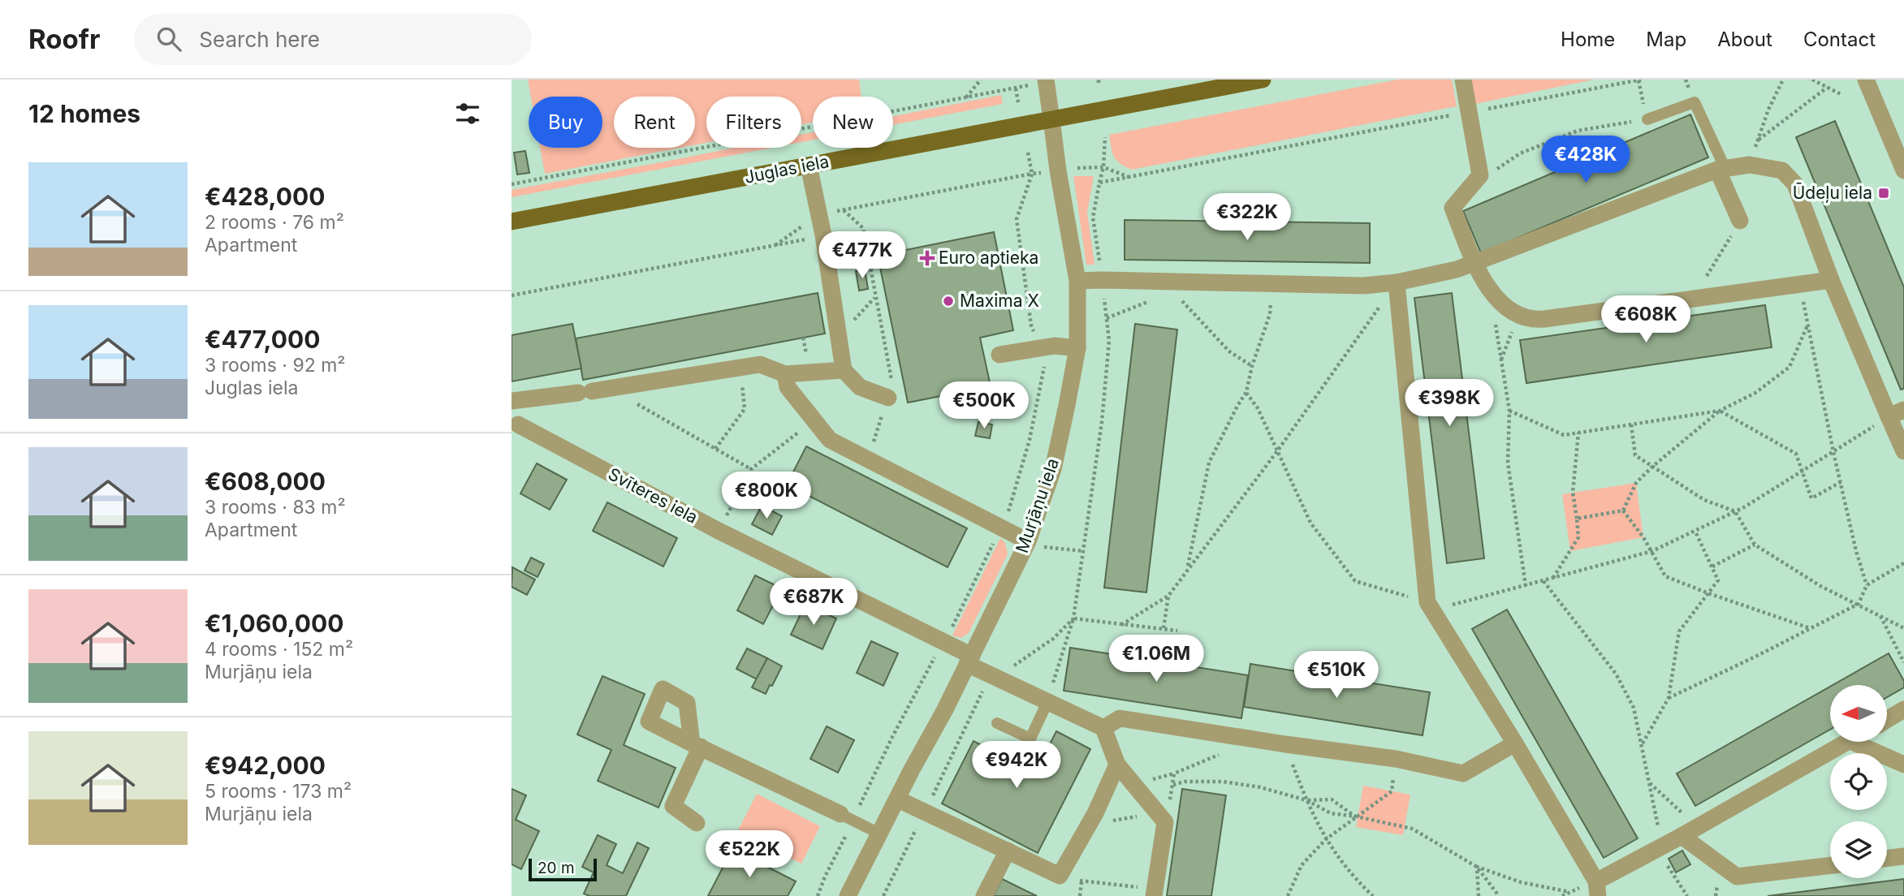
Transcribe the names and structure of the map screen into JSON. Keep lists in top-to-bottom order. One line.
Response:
{"streets":{"main road":["Juglas iela"],"street":["Svīteres iela","Murjāņu iela"]},"crossings":[["Juglas iela","Murjāņu iela"],["Svīteres iela","Murjāņu iela"]],"places":{"transit":["Ūdeļu iela"],"health":["Euro aptieka"],"other":["Maxima X"]},"scale_bar":"20 m","north":"left","page":{"header":"Roofr","search":"Search here","nav":["Home","Map","About","Contact"],"heading":"12 homes","chip":["Buy","Rent","Filters","New"],"price":["€428K","€322K","€477K","€608K","€398K","€500K","€800K","€687K","€1.06M","€510K","€942K","€522K"],"list":[{"name":"€428,000","note":"2 rooms · 76 m² · Apartment"},{"name":"€477,000","note":"3 rooms · 92 m² · Juglas iela"},{"name":"€608,000","note":"3 rooms · 83 m² · Apartment"},{"name":"€1,060,000","note":"4 rooms · 152 m² · Murjāņu iela"},{"name":"€942,000","note":"5 rooms · 173 m² · Murjāņu iela"}],"scale":"20 m"}}
